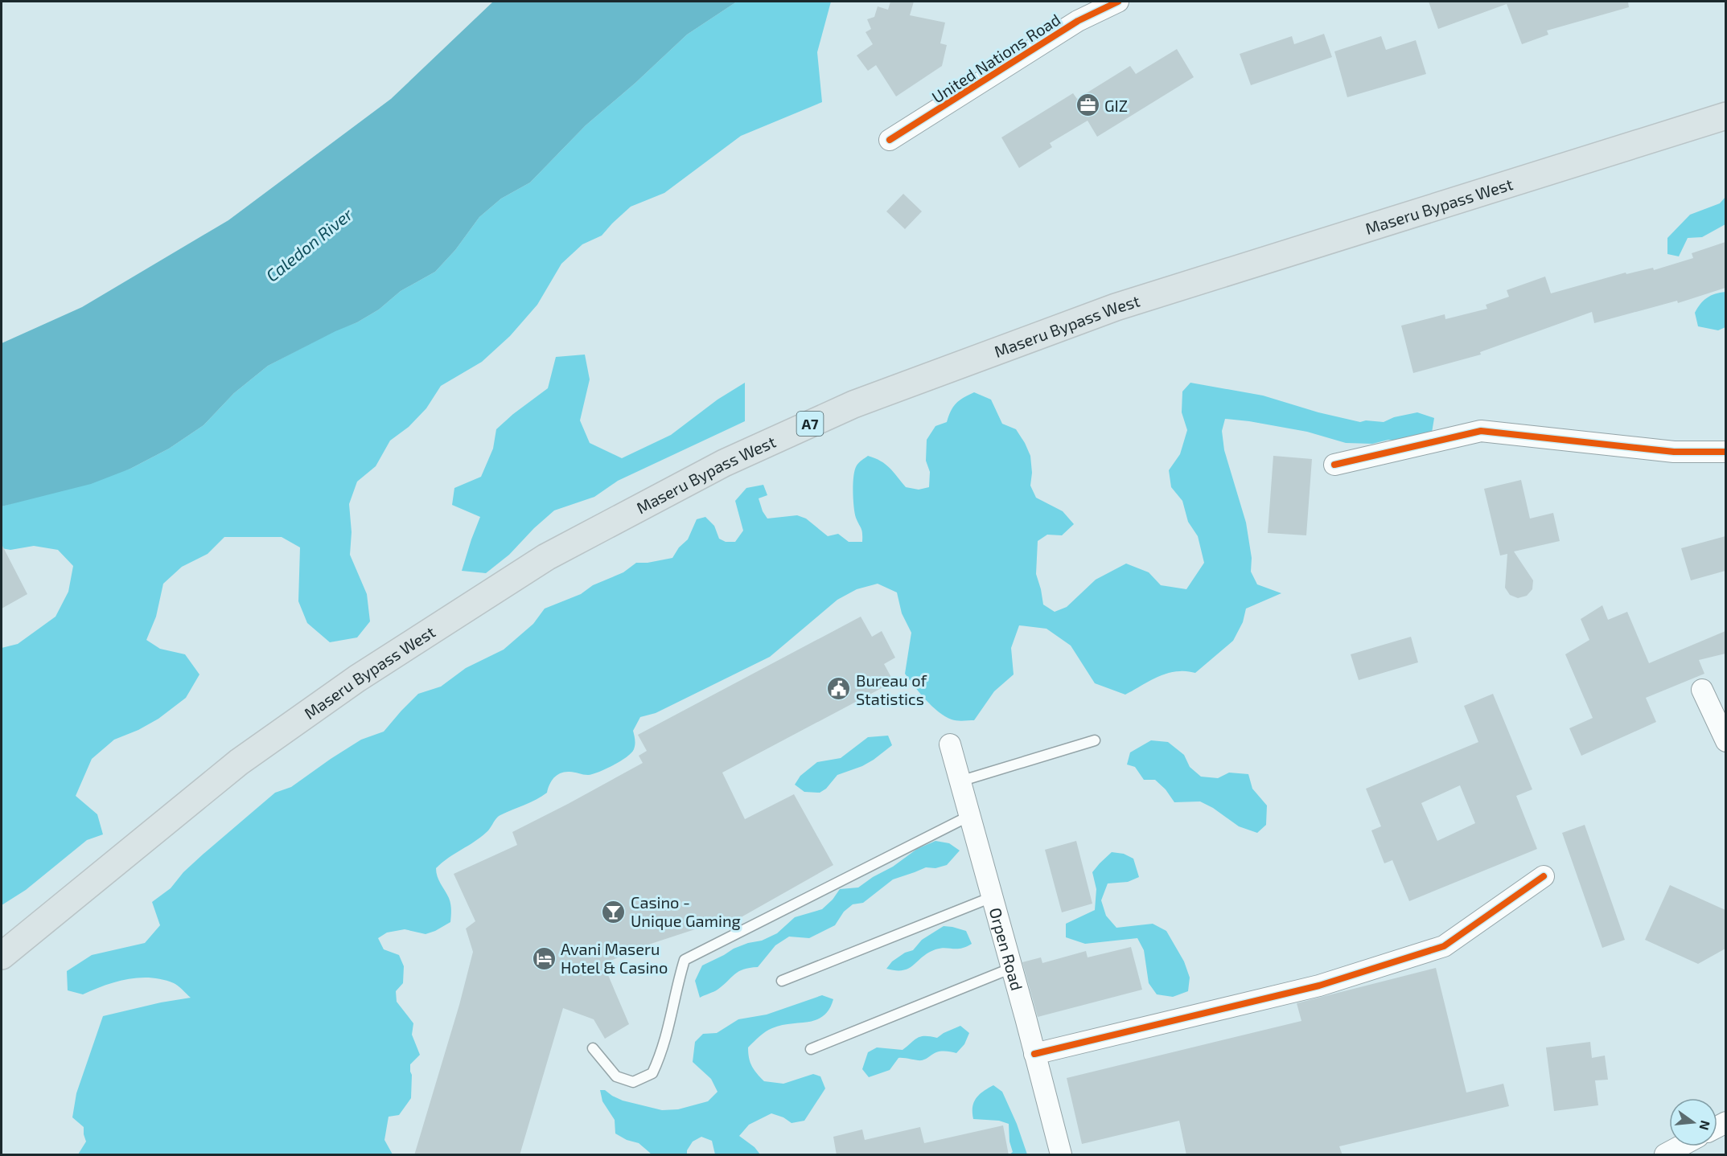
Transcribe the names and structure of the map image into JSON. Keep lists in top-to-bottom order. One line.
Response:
{"streets":{"main road":["Maseru Bypass West","A7"],"street":["United Nations Road","Orpen Road"]},"water":["Caledon River"],"places":{"office":["GIZ"],"public building":["Bureau of Statistics"],"bar":["Casino - Unique Gaming"],"hotel":["Avani Maseru Hotel & Casino"]},"north":"right"}
